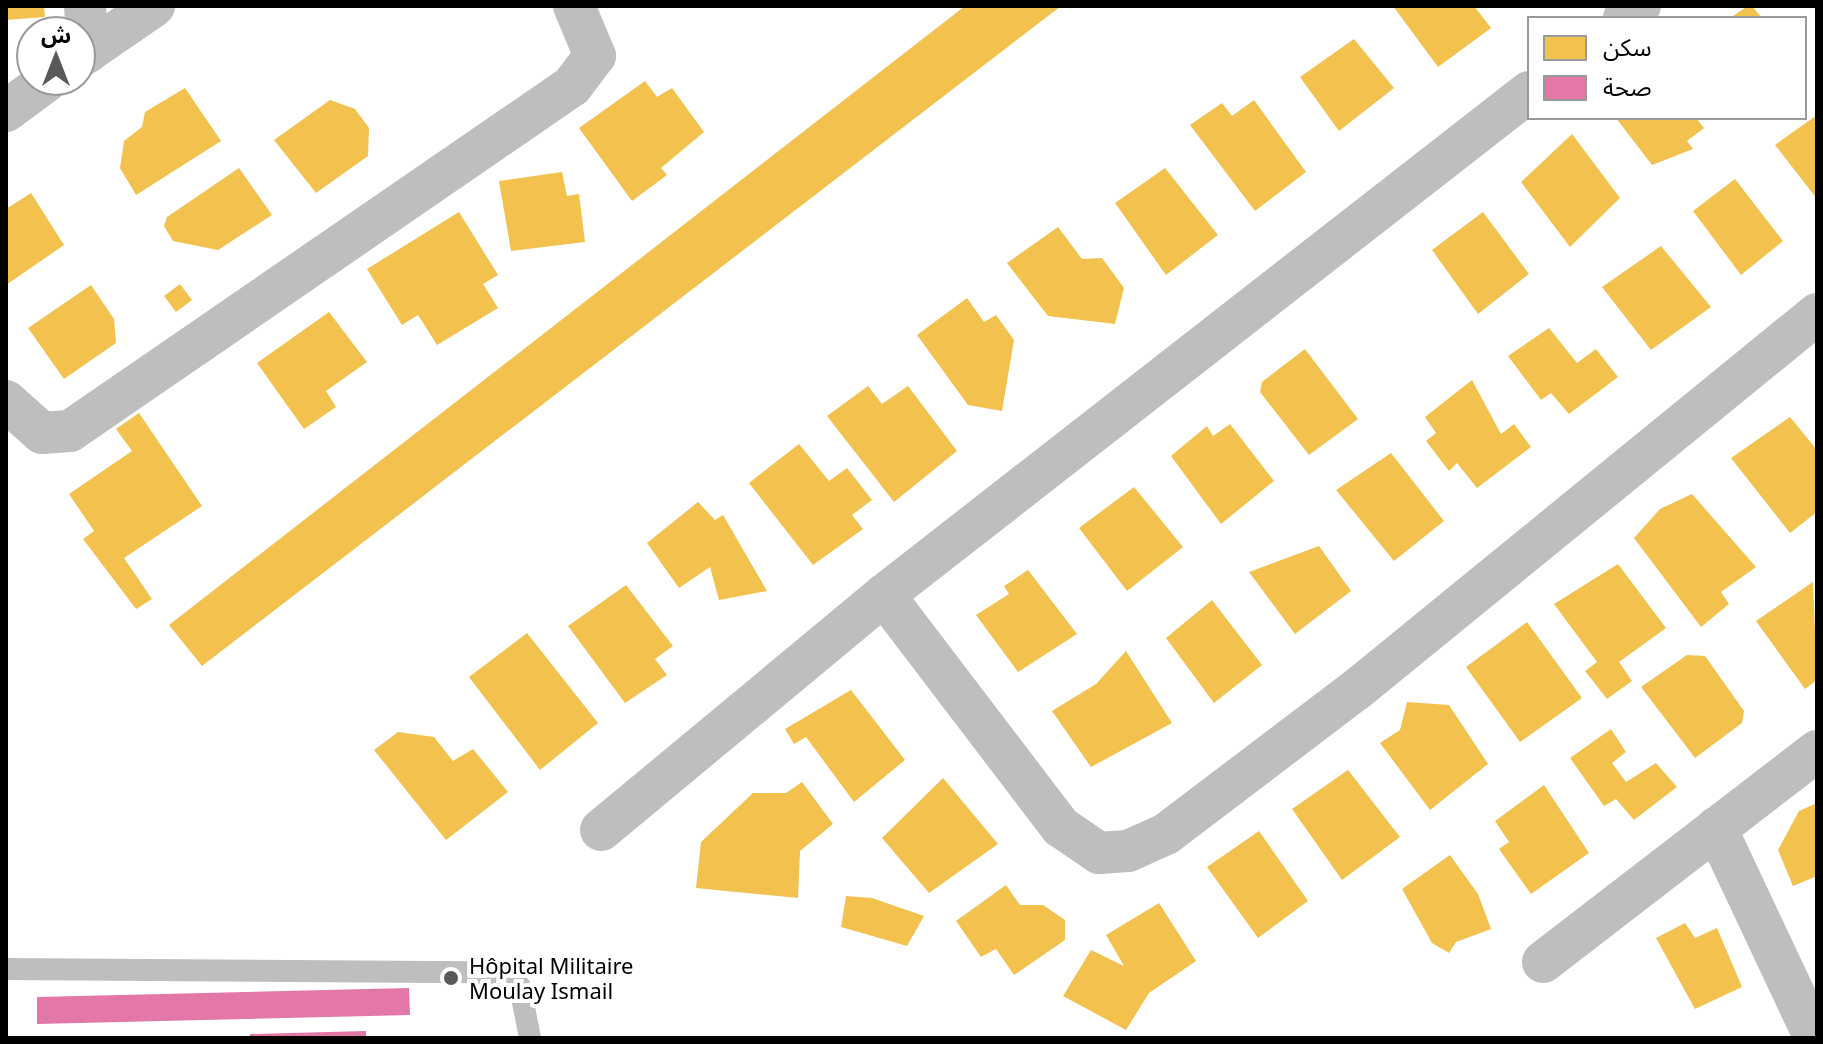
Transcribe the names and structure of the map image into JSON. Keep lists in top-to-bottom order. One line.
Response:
{"places":["Hôpital Militaire Moulay Ismail"],"legend":["سكن","صحة"],"north":"top"}
